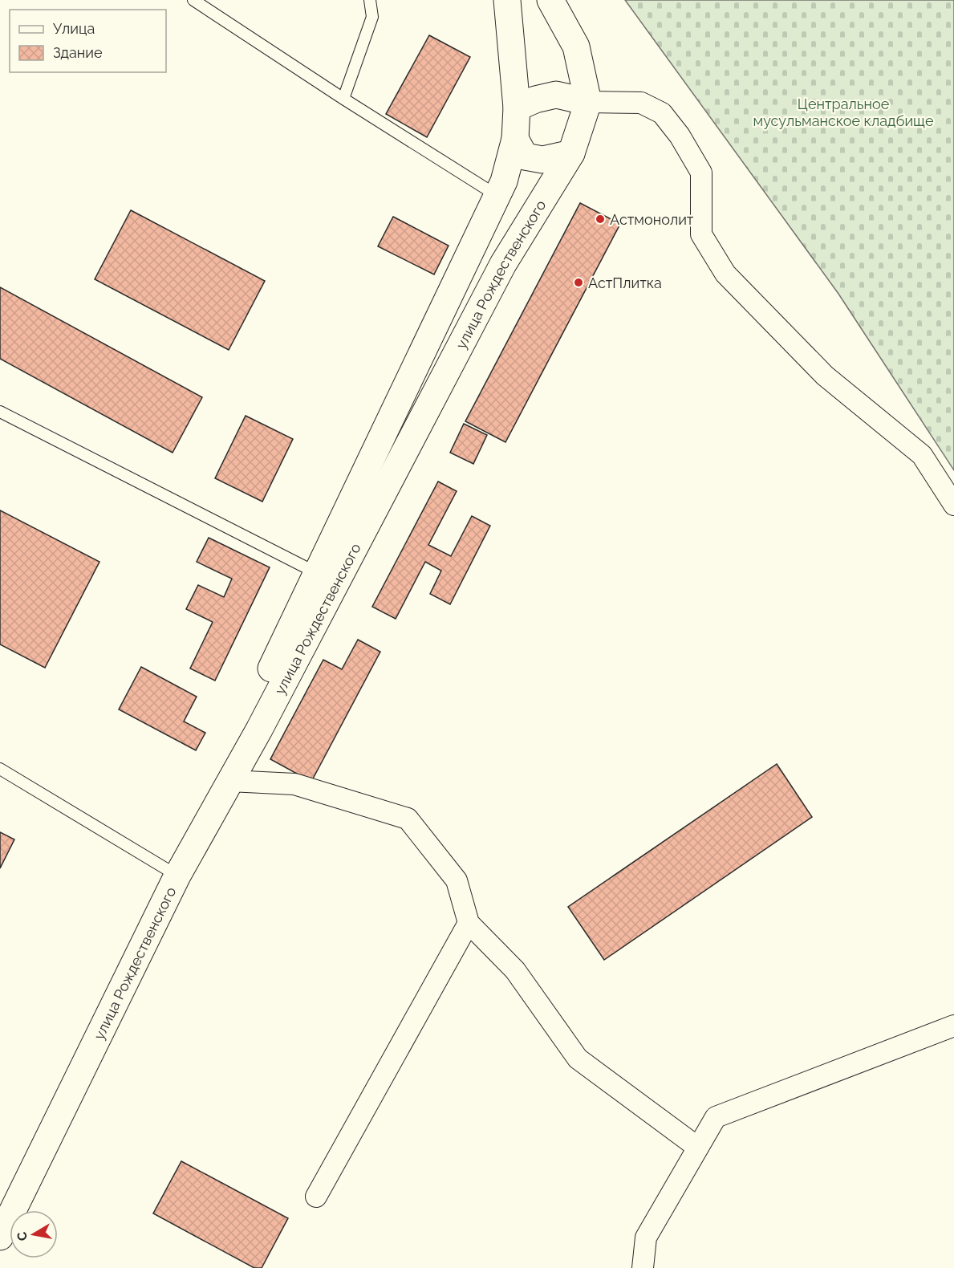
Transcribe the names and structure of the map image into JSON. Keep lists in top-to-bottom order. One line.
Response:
{"streets":{"main road":["улица Рождественского"]},"parks":["Центральное мусульманское кладбище"],"places":["Астмонолит","АстПлитка"],"legend":["Улица","Здание"],"north":"left"}
